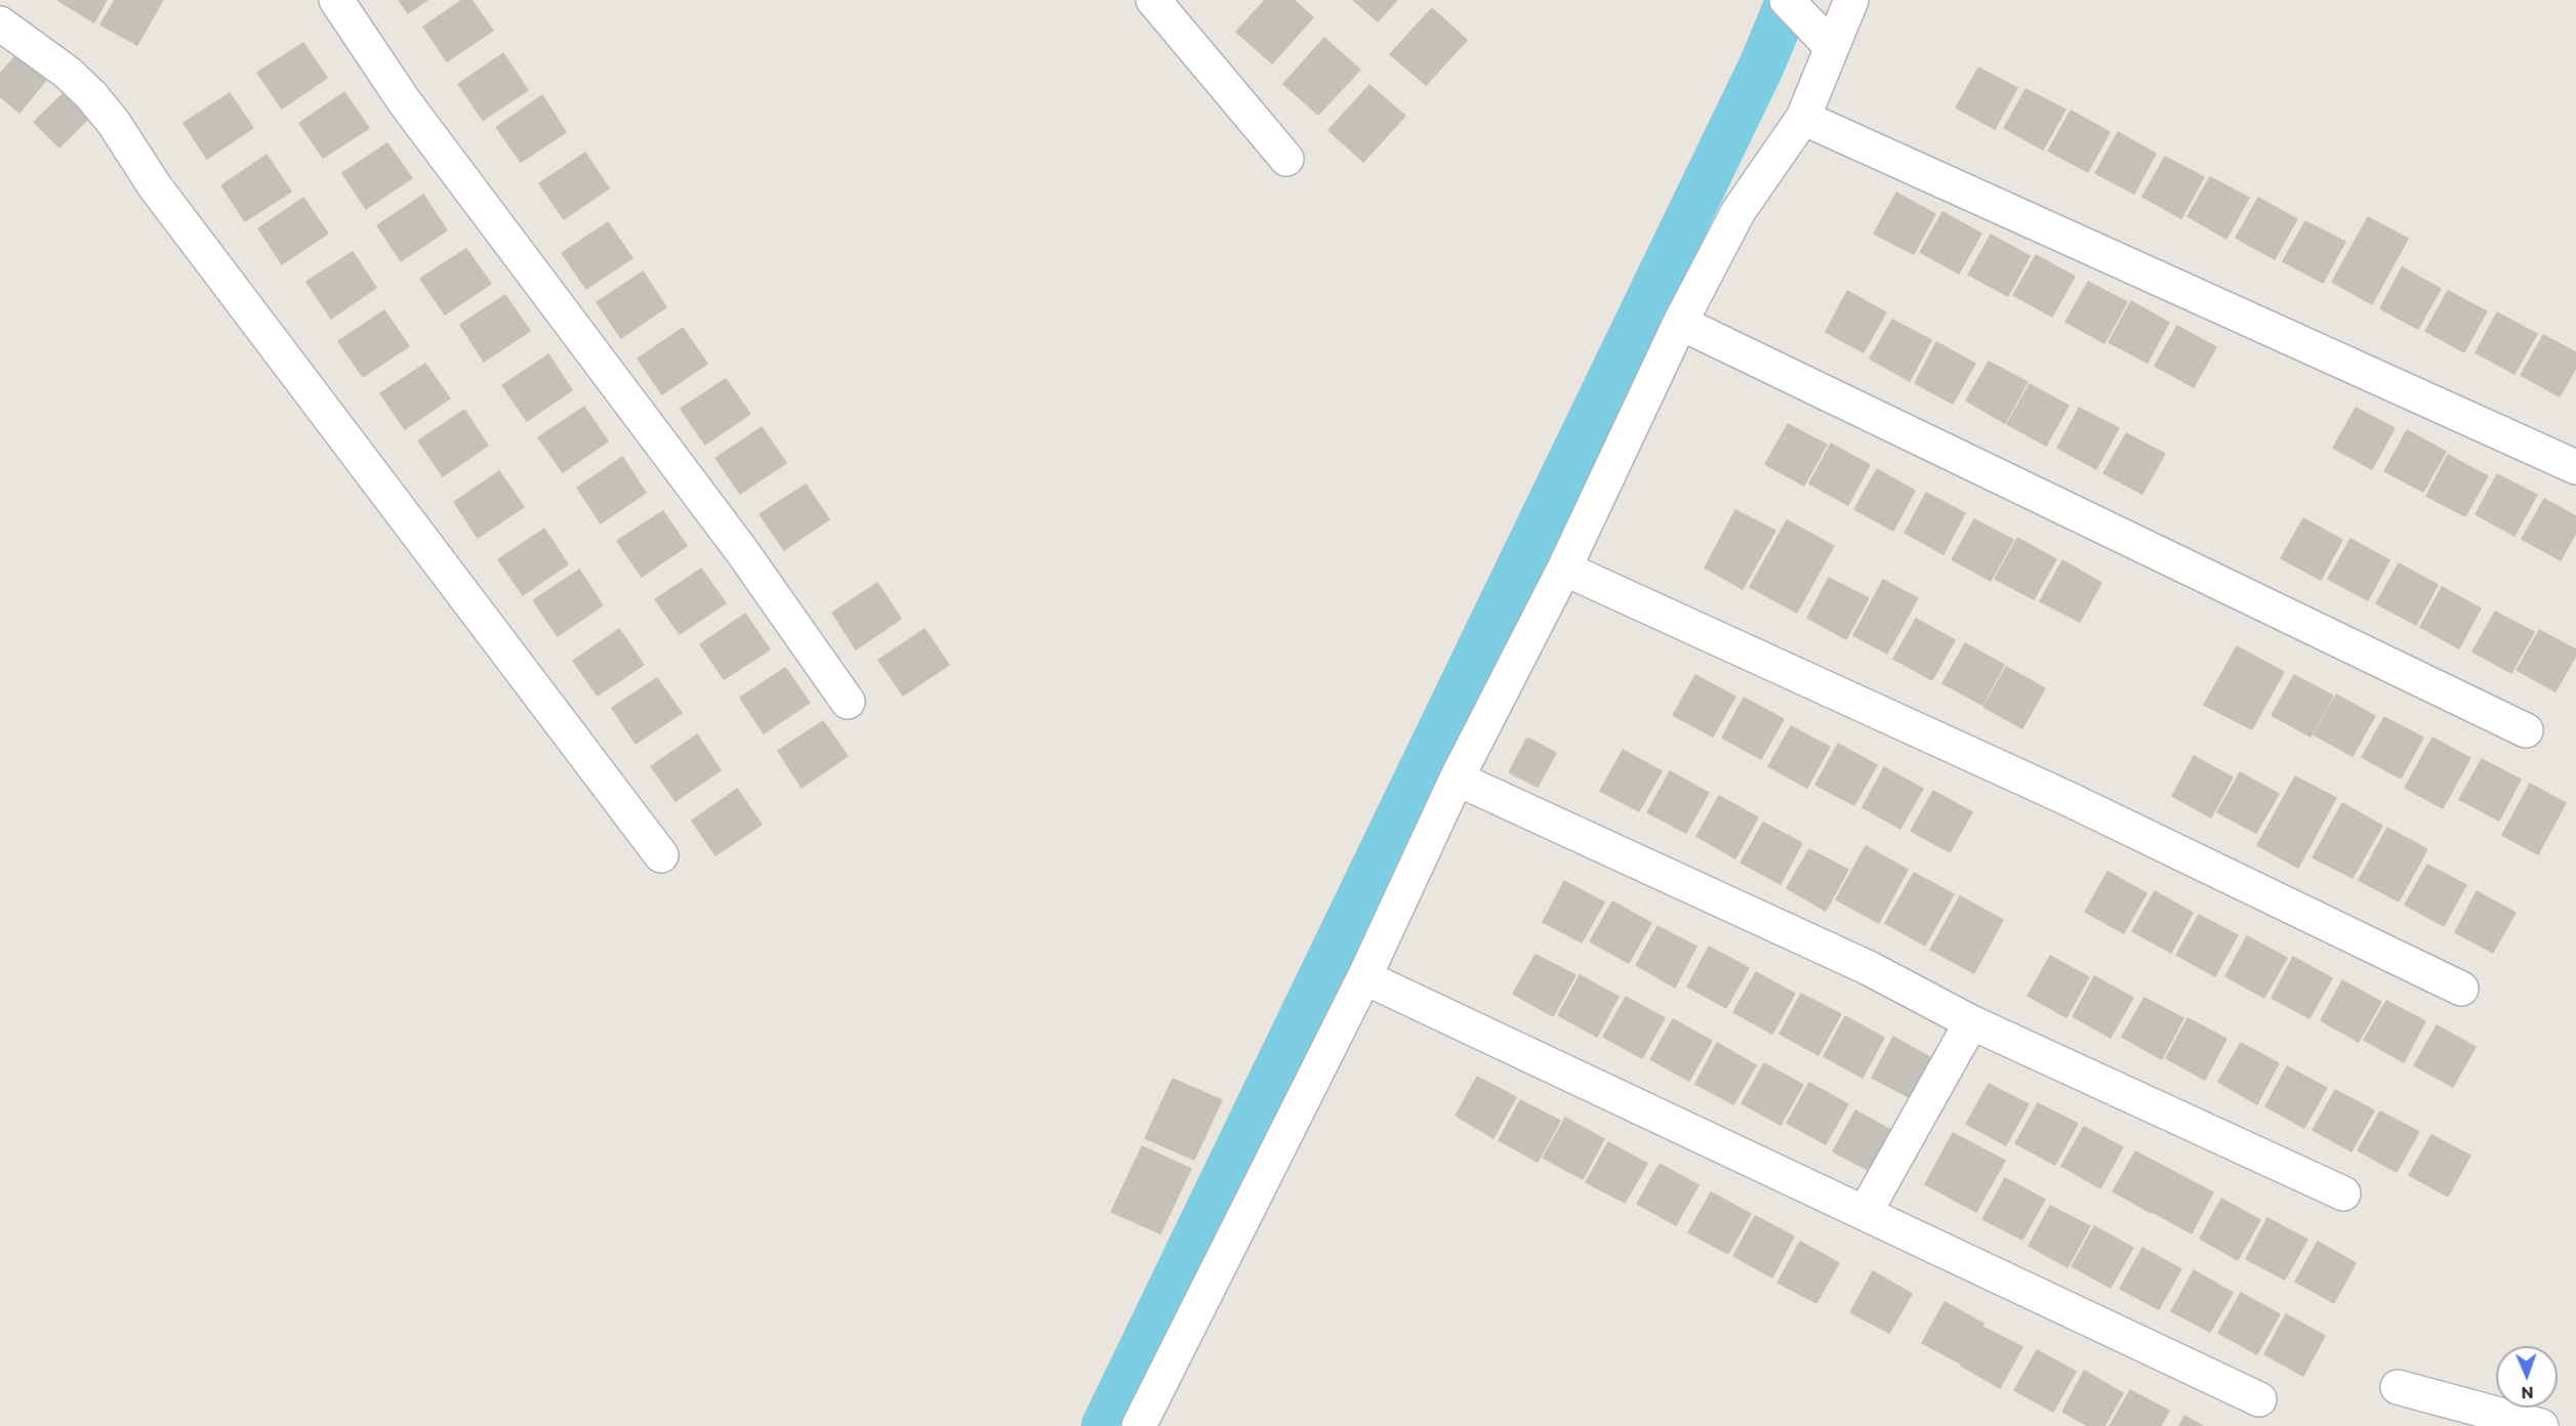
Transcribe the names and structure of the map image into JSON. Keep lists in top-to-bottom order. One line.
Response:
{"north":"bottom"}
